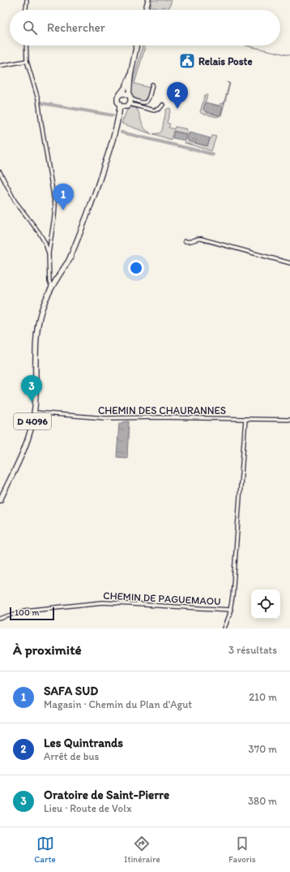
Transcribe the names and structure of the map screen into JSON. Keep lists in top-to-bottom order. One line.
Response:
{"streets":{"main road":["D 4096"],"street":["CHEMIN DES CHAURANNES","CHEMIN DE PAGUEMAOU"]},"crossings":[["CHEMIN DES CHAURANNES","D 4096"],["CHEMIN DES CHAURANNES","CHEMIN DE PAGUEMAOU"]],"places":{"public building":["Relais Poste"]},"scale_bar":"100 m","page":{"search":"Rechercher","pins":["2","1","3"],"scale":"100 m","heading":["À proximité","3 résultats"],"list":[{"mark":"1","name":"SAFA SUD","note":"Magasin · Chemin du Plan d'Agut","value":"210 m"},{"mark":"2","name":"Les Quintrands","note":"Arrêt de bus","value":"370 m"},{"mark":"3","name":"Oratoire de Saint-Pierre","note":"Lieu · Route de Volx","value":"380 m"}],"nav":["Carte","Itinéraire","Favoris"]}}
